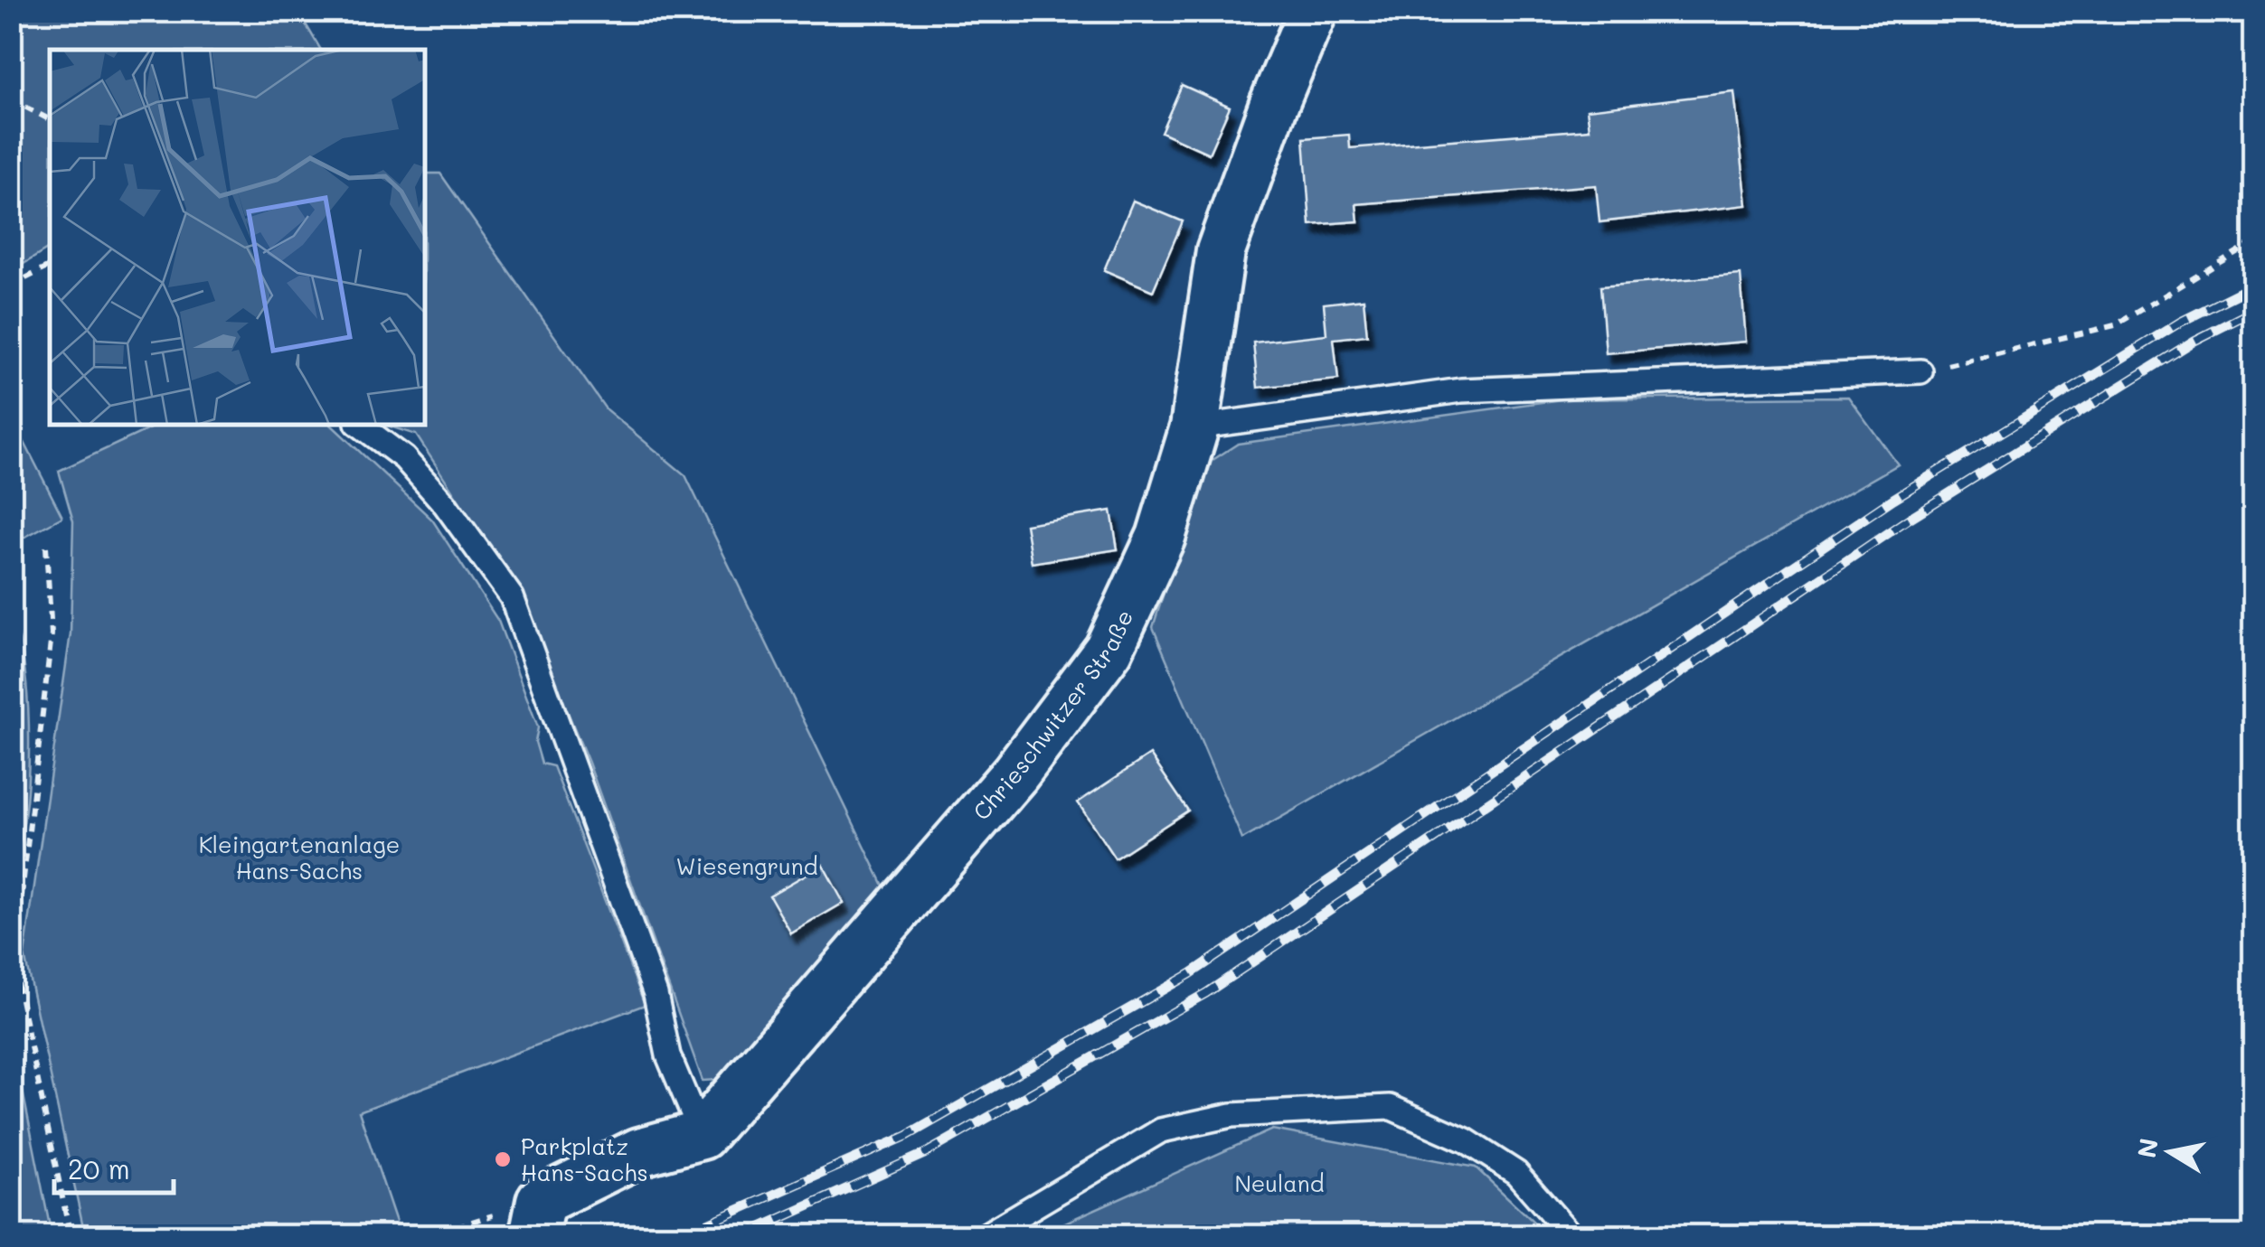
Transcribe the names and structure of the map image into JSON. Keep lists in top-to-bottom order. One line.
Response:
{"streets":{"street":["Chrieschwitzer Straße"]},"parks":["Kleingartenanlage Hans-Sachs","Wiesengrund","Neuland"],"places":["Parkplatz Hans-Sachs"],"scale_bar":"20 m","north":"left"}
